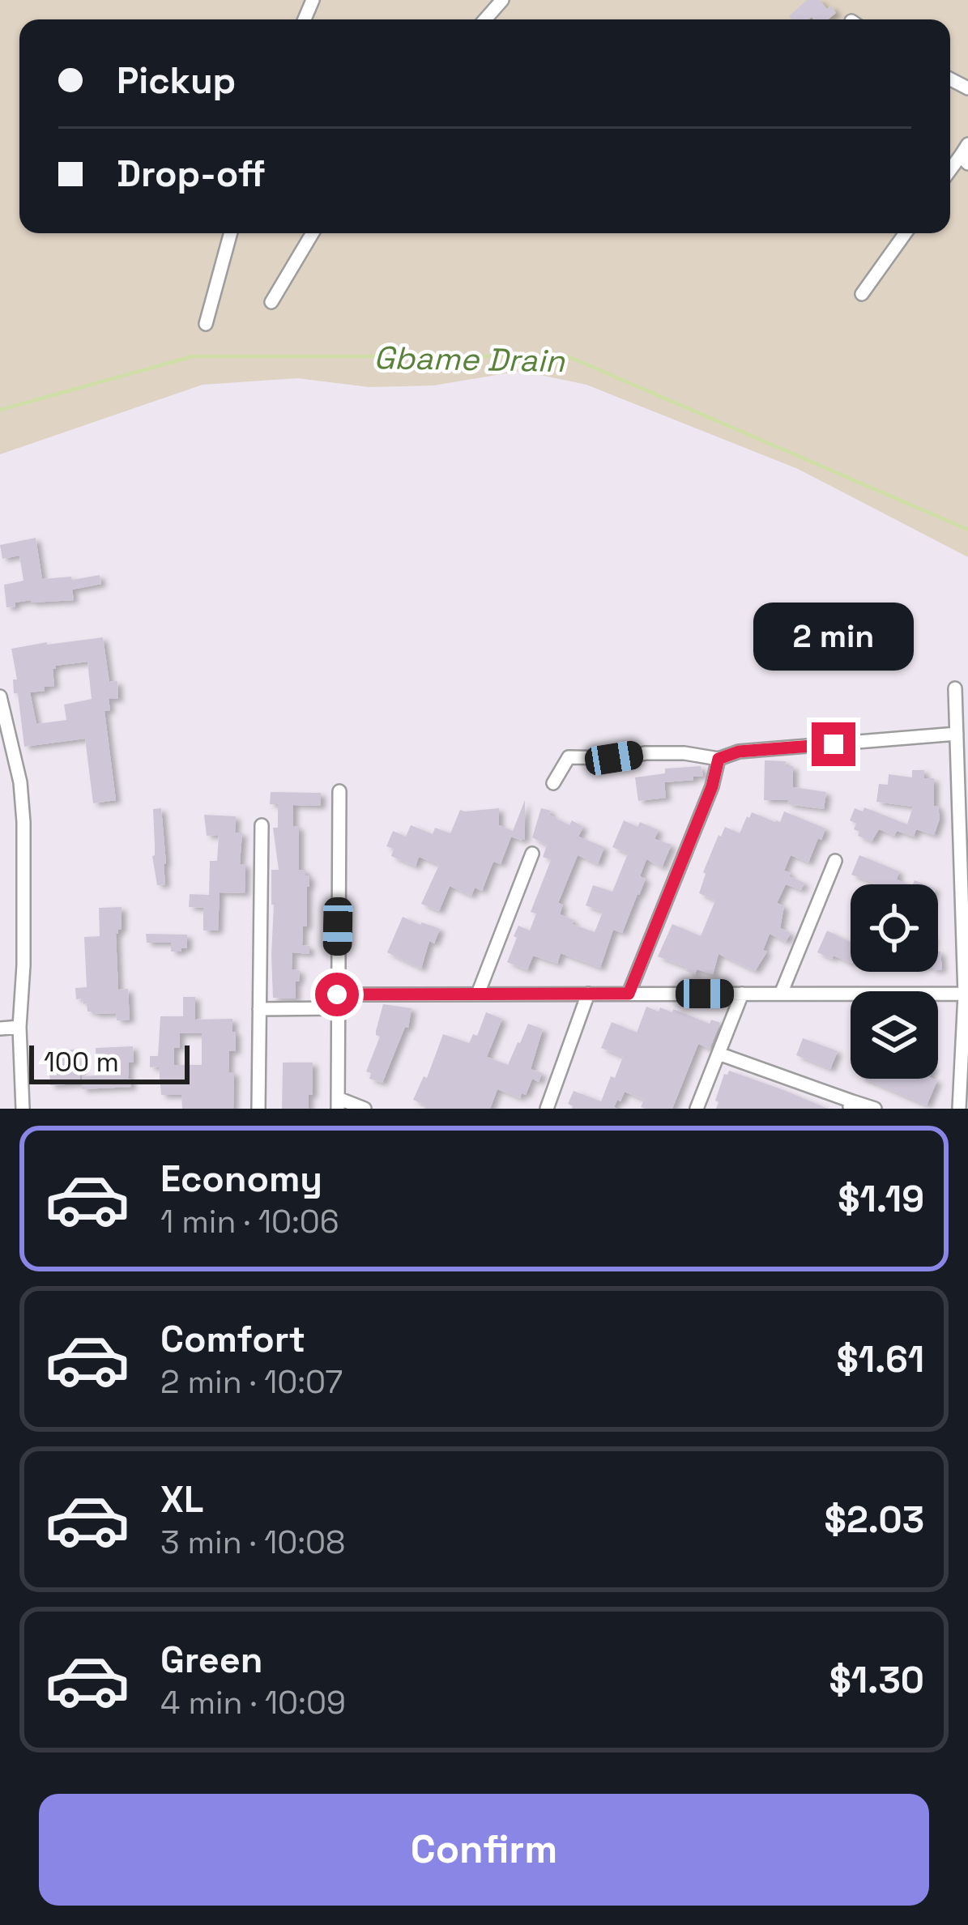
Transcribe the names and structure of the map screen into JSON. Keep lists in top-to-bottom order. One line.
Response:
{"water":["Gbame Drain"],"scale_bar":"100 m","page":{"banner":["Pickup","Drop-off"],"bubble":"2 min","scale":"100 m","list":[{"name":"Economy","note":"1 min · 10:06","value":"$1.19"},{"name":"Comfort","note":"2 min · 10:07","value":"$1.61"},{"name":"XL","note":"3 min · 10:08","value":"$2.03"},{"name":"Green","note":"4 min · 10:09","value":"$1.30"}],"buttons":"Confirm"}}
